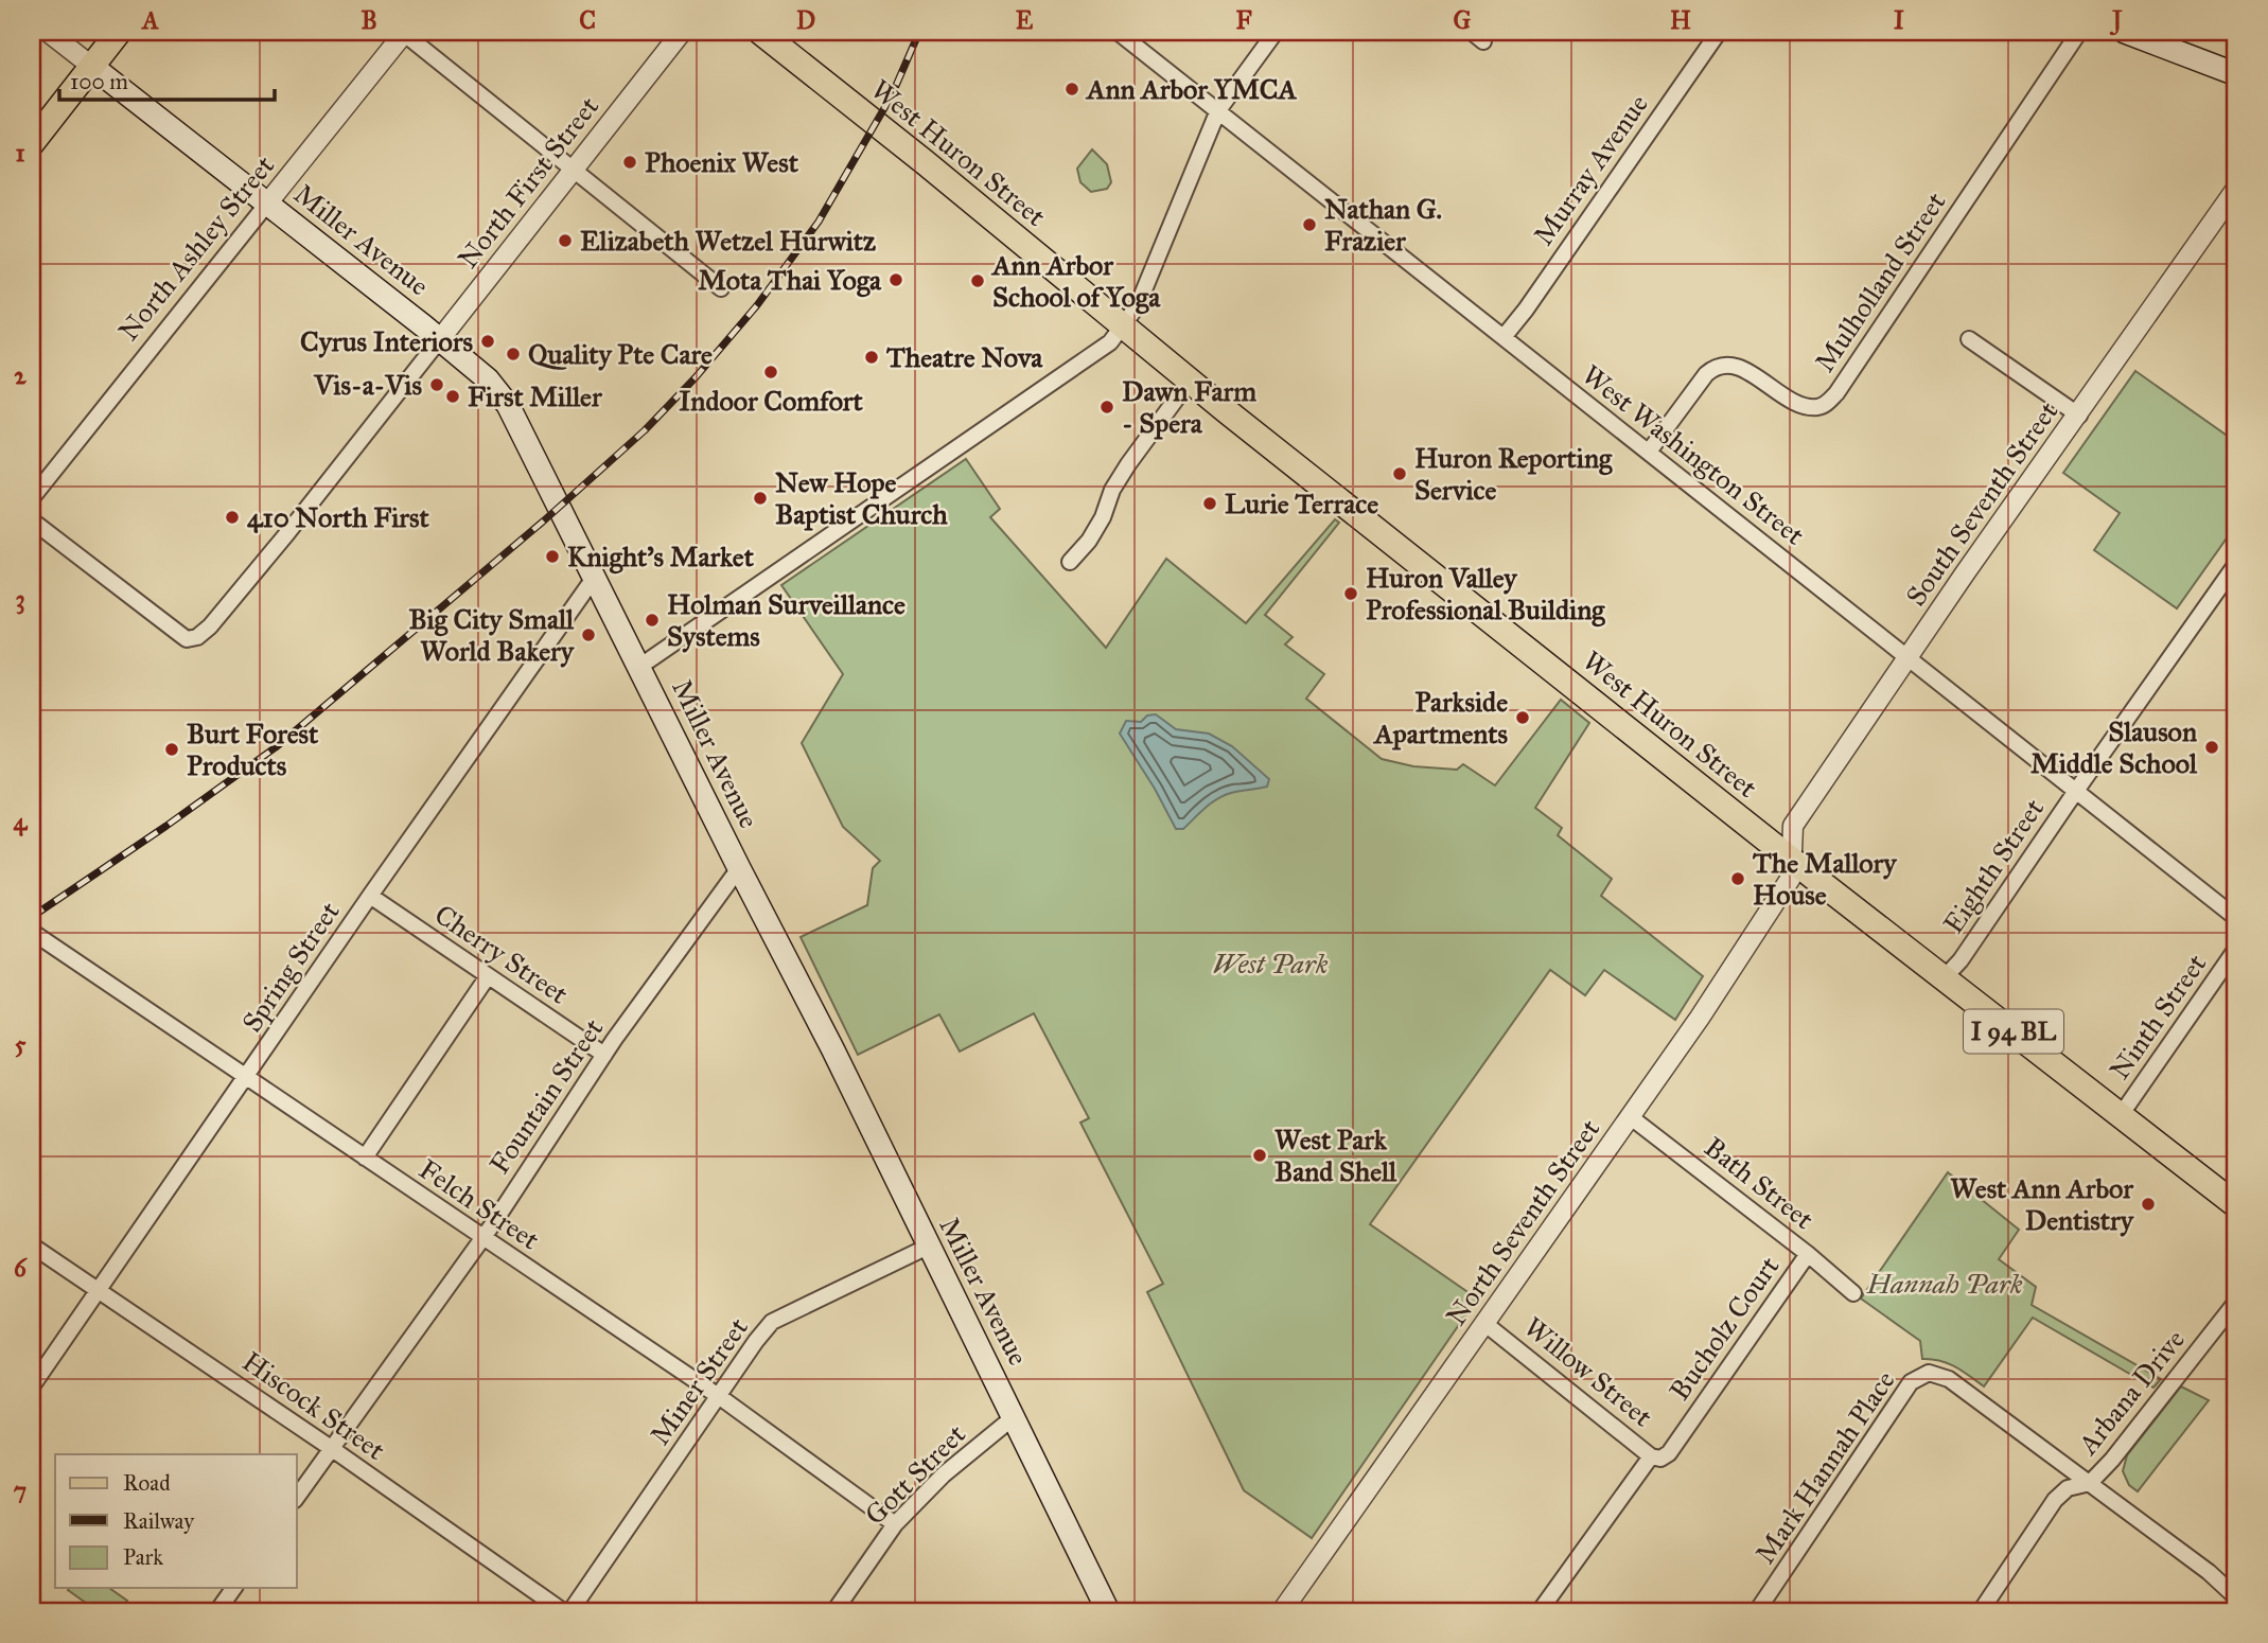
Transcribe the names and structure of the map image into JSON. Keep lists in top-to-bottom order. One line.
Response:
{"streets":{"main road":["West Huron Street","Miller Avenue","I 94 BL"],"street":["Murray Avenue","North First Street","North Ashley Street","Mulholland Street","West Washington Street","South Seventh Street","Eighth Street","Cherry Street","Spring Street","Ninth Street","Fountain Street","Bath Street","Felch Street","North Seventh Street","Bucholz Court","Willow Street","Miner Street","Arbana Drive","Hiscock Street","Mark Hannah Place","Gott Street"]},"crossings":[["West Huron Street","South Seventh Street"],["West Huron Street","Eighth Street"],["West Huron Street","Ninth Street"],["West Huron Street","North Seventh Street"],["Murray Avenue","West Washington Street"],["North First Street","Miller Avenue"],["Miller Avenue","North Ashley Street"],["Miller Avenue","Spring Street"],["Miller Avenue","Fountain Street"],["Miller Avenue","Miner Street"],["Miller Avenue","Gott Street"],["Mulholland Street","West Washington Street"],["West Washington Street","South Seventh Street"],["West Washington Street","Eighth Street"],["South Seventh Street","North Seventh Street"],["Cherry Street","Spring Street"],["Cherry Street","Fountain Street"],["Spring Street","Felch Street"],["Spring Street","Hiscock Street"],["Fountain Street","Felch Street"],["Fountain Street","Hiscock Street"],["Bath Street","North Seventh Street"],["Bath Street","Bucholz Court"],["Felch Street","Miner Street"],["Felch Street","Gott Street"],["North Seventh Street","Willow Street"],["Bucholz Court","Willow Street"],["Arbana Drive","Mark Hannah Place"]],"parks":["West Park","Hannah Park"],"places":["Ann Arbor YMCA","Phoenix West","Nathan G. Frazier","Elizabeth Wetzel Hurwitz","Mota Thai Yoga","Ann Arbor School of Yoga","Cyrus Interiors","Quality Pte Care","Theatre Nova","Indoor Comfort","Vis-a-Vis","First Miller","Dawn Farm - Spera","Huron Reporting Service","New Hope Baptist Church","Lurie Terrace","410 North First","Knight's Market","Huron Valley Professional Building","Holman Surveillance Systems","Big City Small World Bakery","Parkside Apartments","Slauson Middle School","Burt Forest Products","The Mallory House","West Park Band Shell","West Ann Arbor Dentistry"],"legend":["Road","Railway","Park"],"scale_bar":"100 m","grid":{"columns":["A","B","C","D","E","F","G","H","I","J"],"rows":["1","2","3","4","5","6","7"]}}
